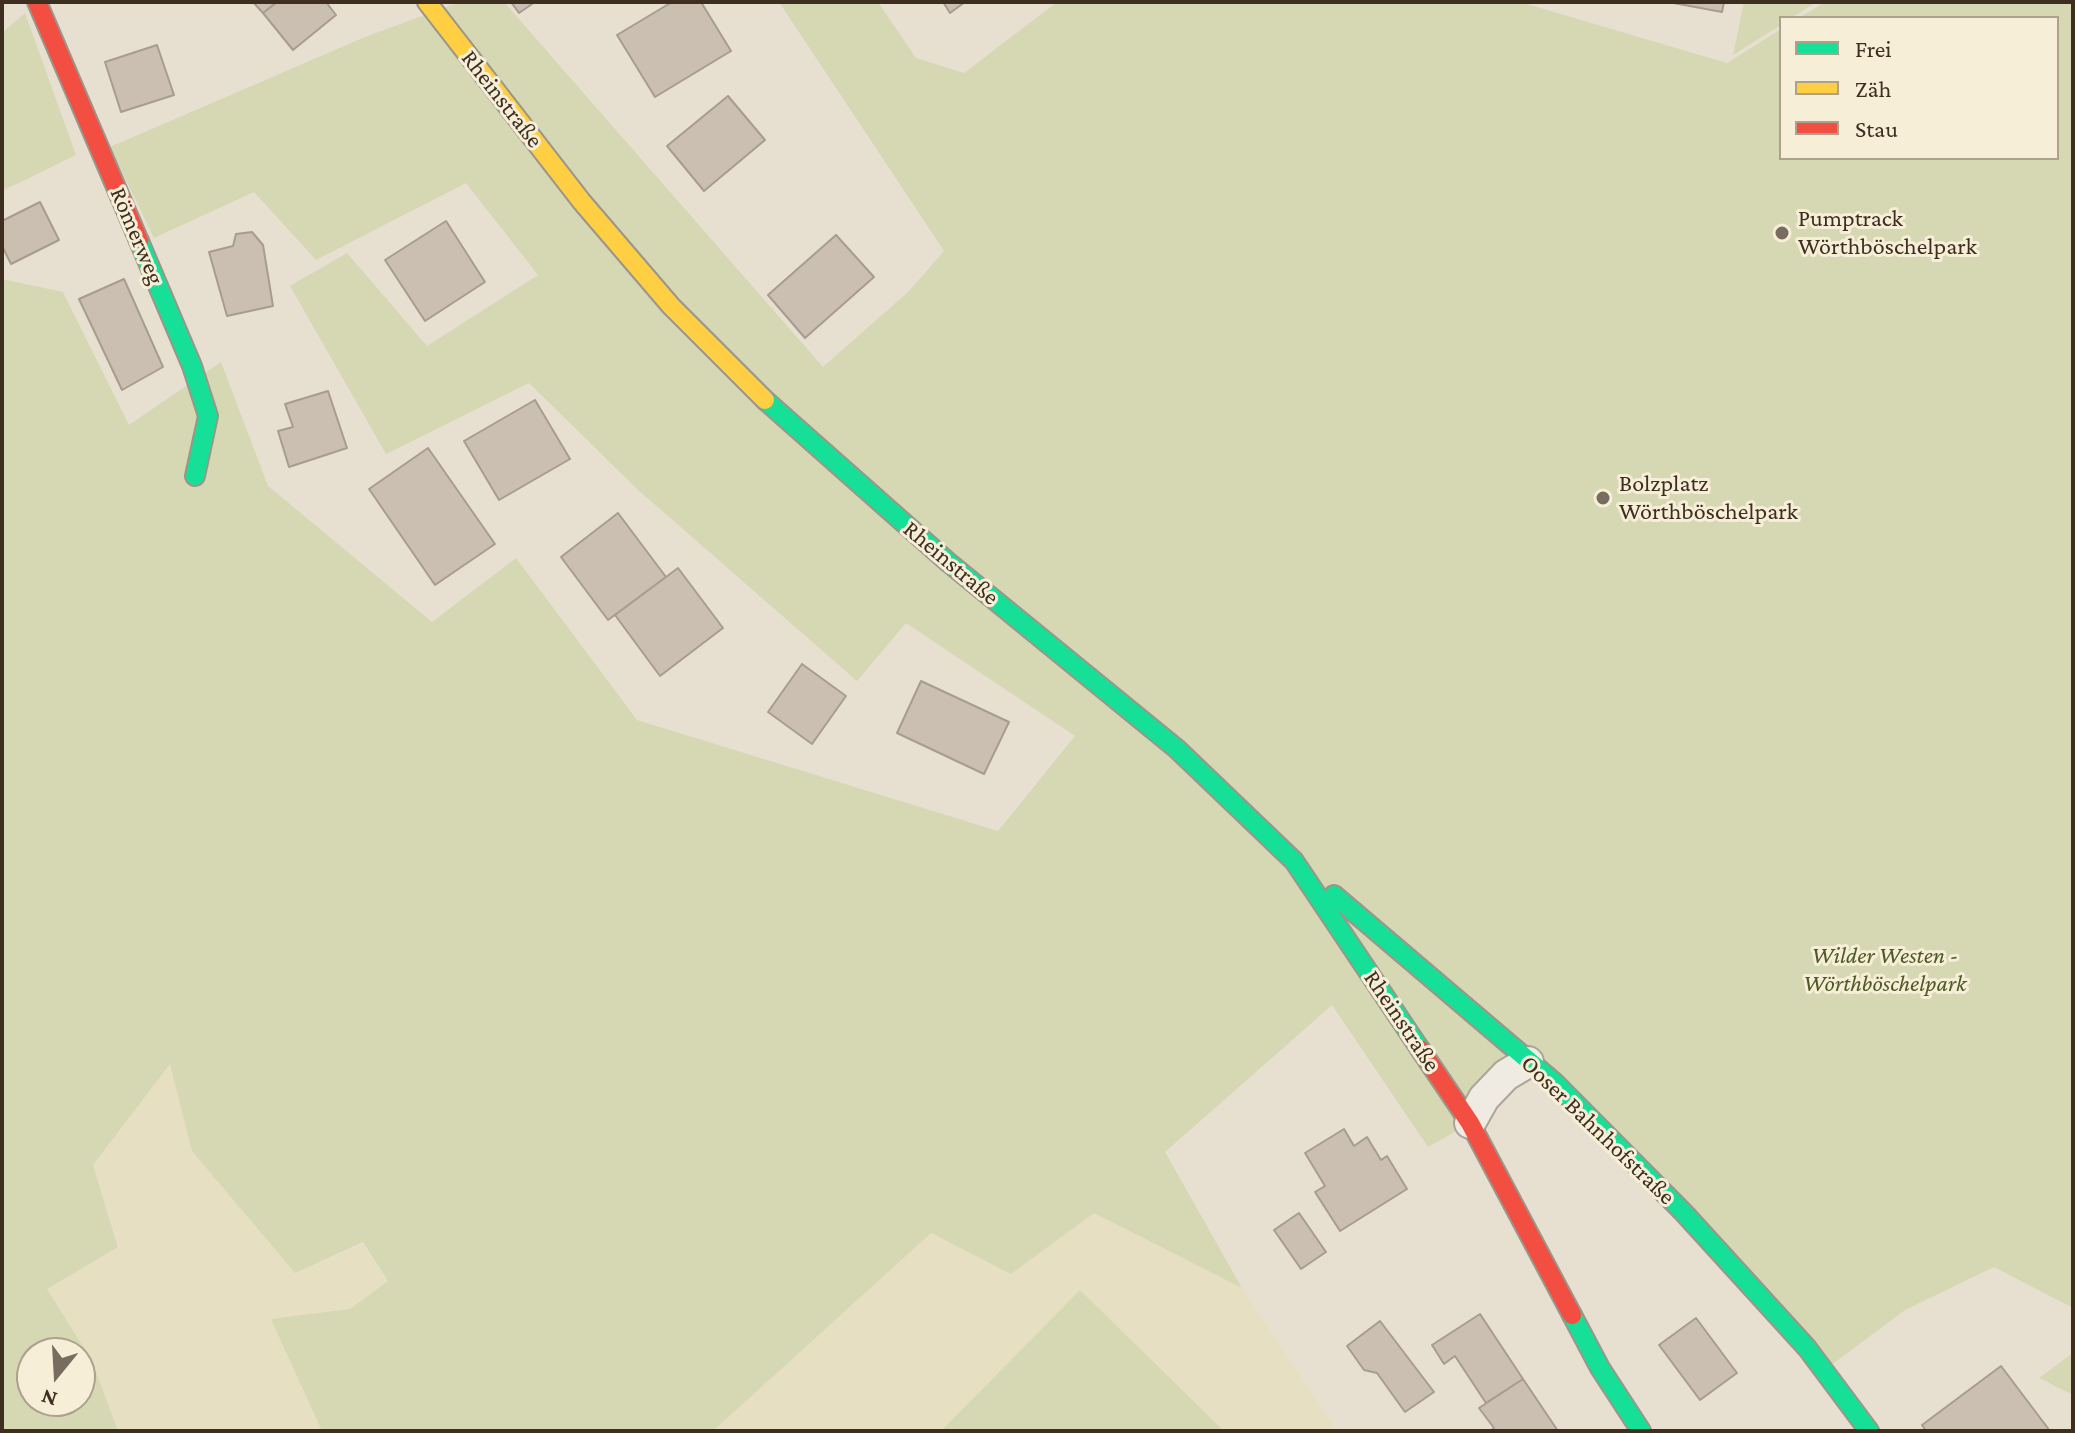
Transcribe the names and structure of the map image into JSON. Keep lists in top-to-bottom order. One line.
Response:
{"streets":{"street":["Rheinstraße","Römerweg","Ooser Bahnhofstraße"]},"crossings":[["Rheinstraße","Ooser Bahnhofstraße"]],"parks":["Wilder Westen - Wörthböschelpark"],"places":["Pumptrack Wörthböschelpark","Bolzplatz Wörthböschelpark"],"legend":["Frei","Zäh","Stau"],"north":"bottom"}
